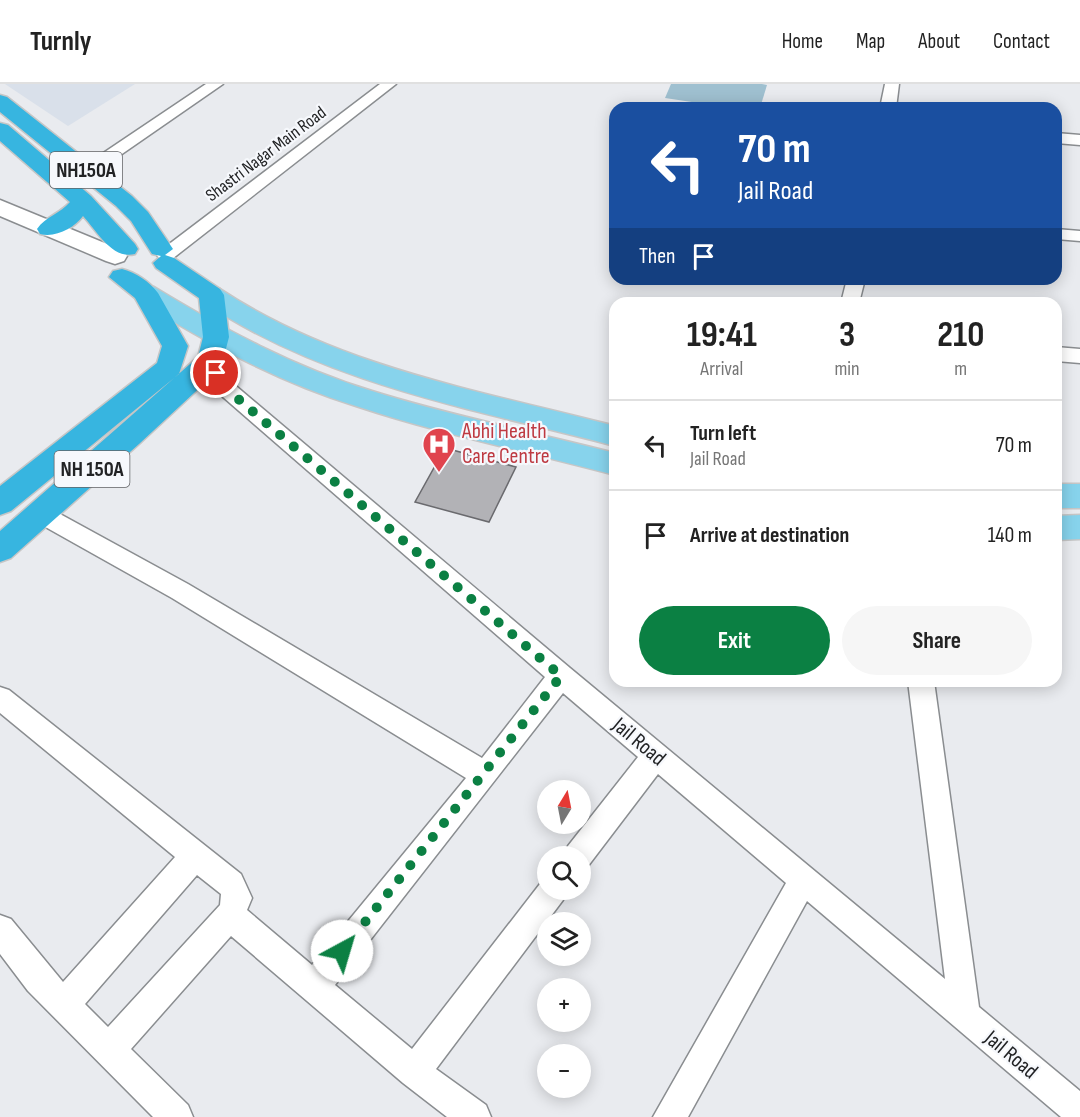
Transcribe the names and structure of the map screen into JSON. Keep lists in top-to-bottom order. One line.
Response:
{"streets":{"highway":["NH150A","NH 150A"],"street":["Shastri Nagar Main Road","Jail Road"]},"crossings":[["Shastri Nagar Main Road","NH150A"],["NH 150A","Jail Road"]],"places":{"hospital":["Abhi Health Care Centre"]},"north":"top","page":{"header":"Turnly","nav":["Home","Map","About","Contact"],"turn":["70 m","Jail Road"],"then":"Then","eta":["19:41","Arrival","3","min","210","m"],"list":[{"name":"Turn left","note":"Jail Road","value":"70 m"},{"name":"Arrive at destination","value":"140 m"}],"buttons":["Exit","Share"],"map_buttons":["+","−"]}}
